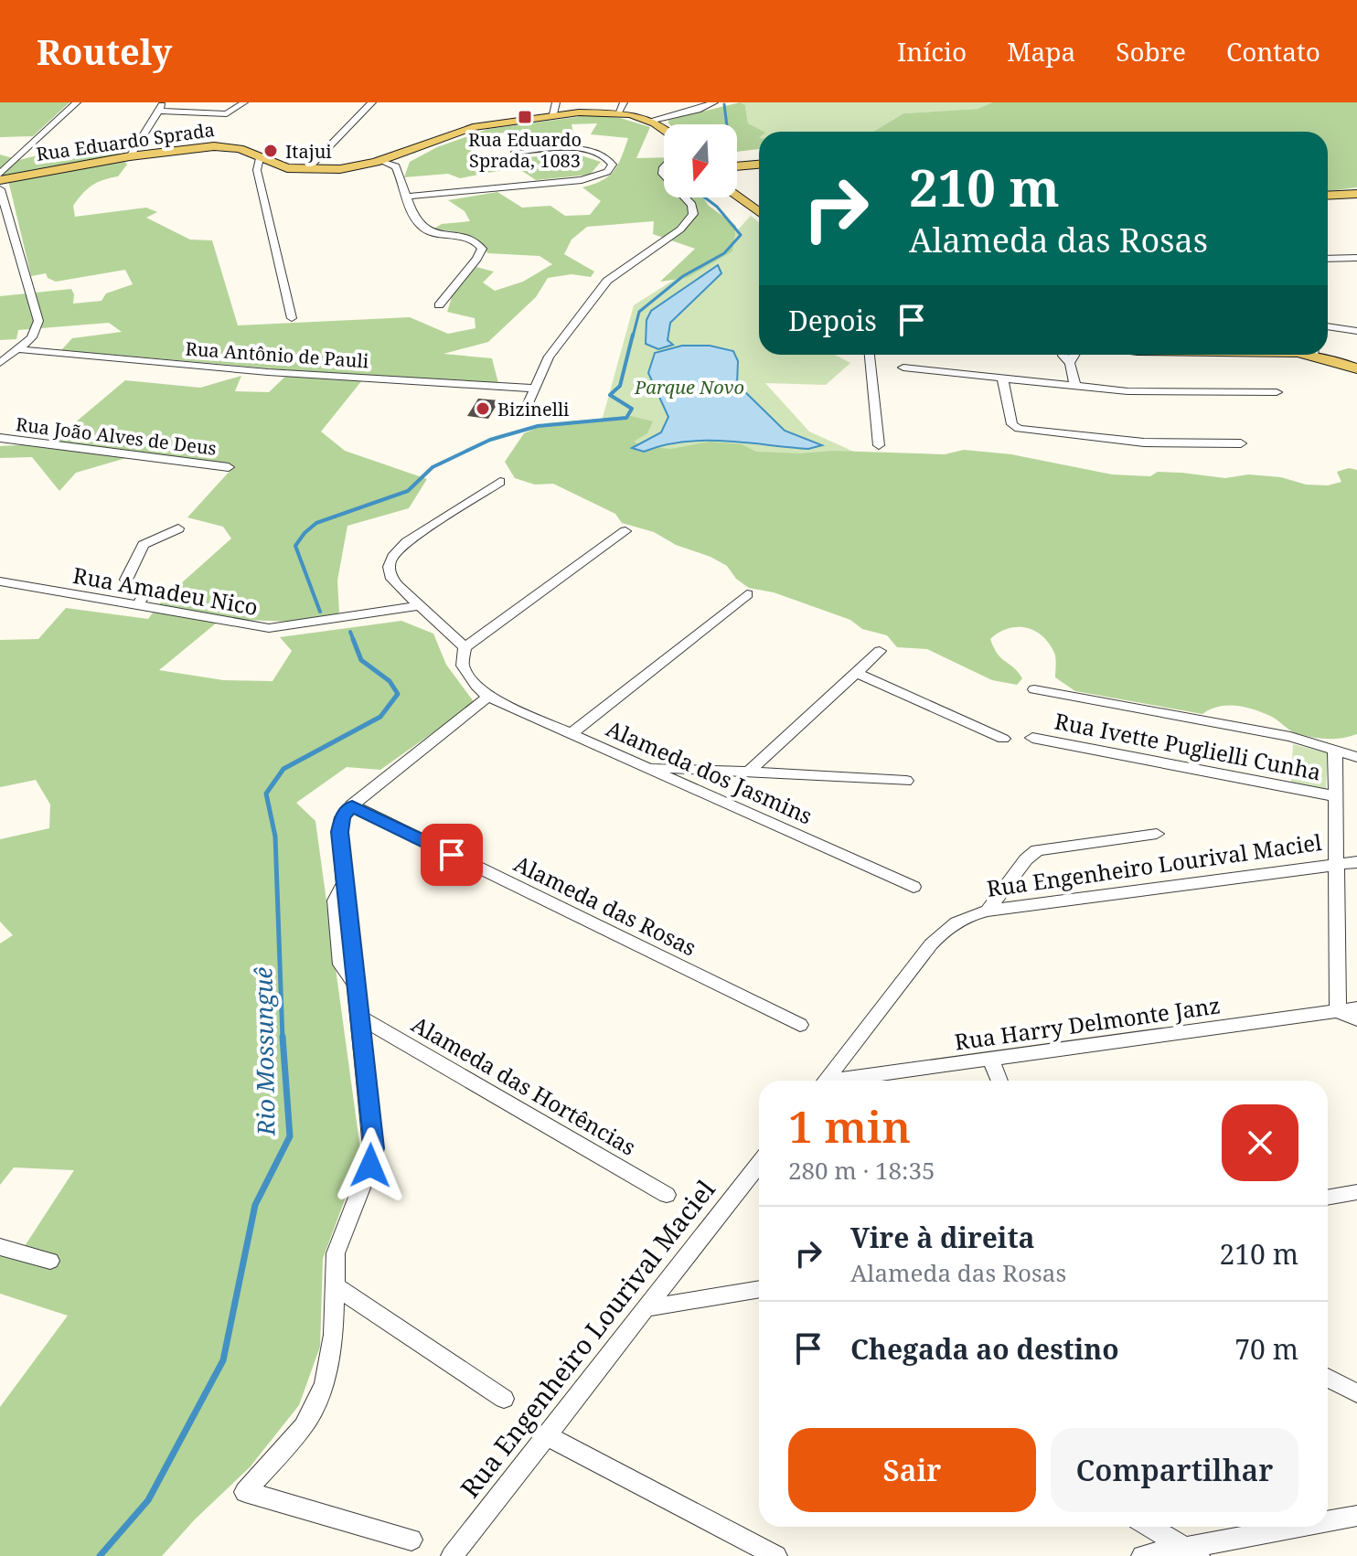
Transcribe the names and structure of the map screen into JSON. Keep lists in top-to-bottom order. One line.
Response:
{"streets":{"main road":["Rua Eduardo Sprada"],"street":["Rua Antônio de Pauli","Rua João Alves de Deus","Rua Amadeu Nico","Rua Ivette Puglielli Cunha","Alameda dos Jasmins","Rua Engenheiro Lourival Maciel","Alameda das Rosas","Rua Harry Delmonte Janz","Alameda das Hortências"]},"water":["Rio Mossunguê"],"parks":["Parque Novo"],"places":{"transit":["Rua Eduardo Sprada, 1083"],"other":["Itajui","Bizinelli"]},"north":"bottom","page":{"header":"Routely","nav":["Início","Mapa","Sobre","Contato"],"turn":["210 m","Alameda das Rosas"],"then":"Depois","heading":["1 min","280 m · 18:35"],"list":[{"name":"Vire à direita","note":"Alameda das Rosas","value":"210 m"},{"name":"Chegada ao destino","value":"70 m"}],"buttons":["Sair","Compartilhar"]}}
